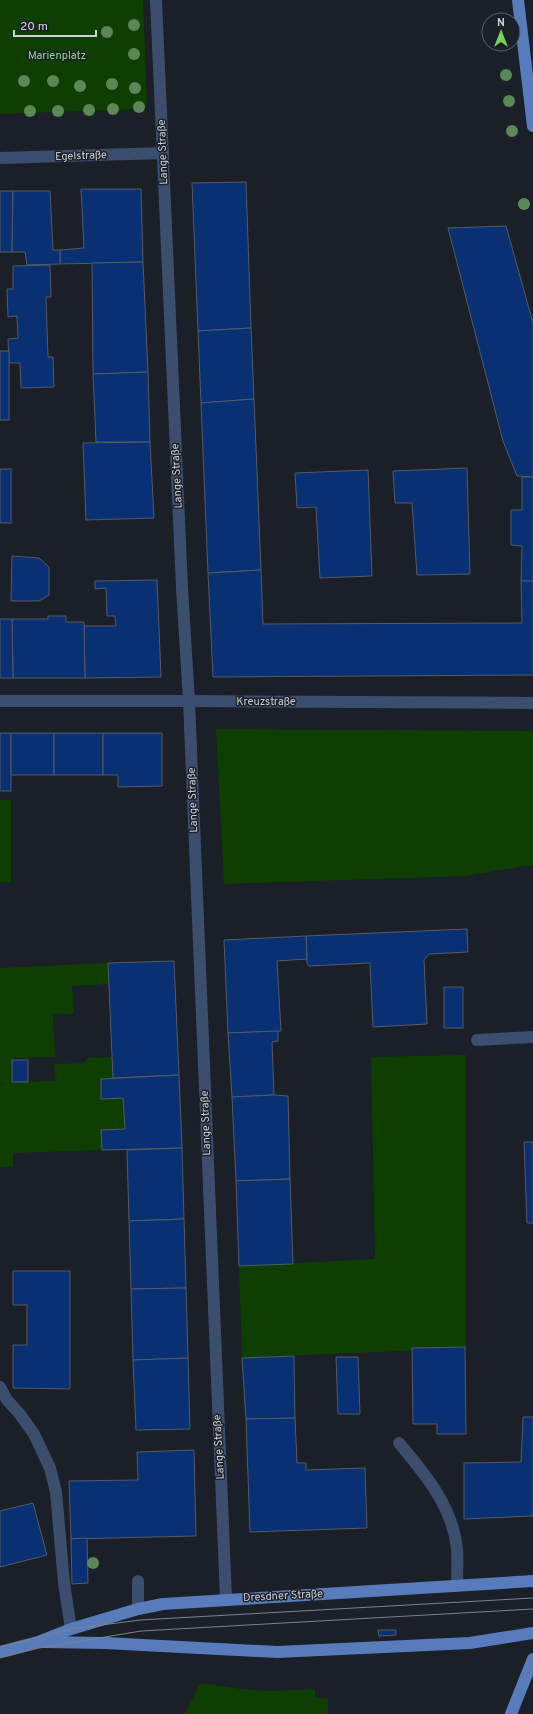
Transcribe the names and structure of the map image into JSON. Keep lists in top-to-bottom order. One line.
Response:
{"streets":{"main road":["Dresdner Straße"],"street":["Lange Straße","Egelstraße","Kreuzstraße"]},"crossings":[["Lange Straße","Egelstraße"],["Lange Straße","Kreuzstraße"],["Lange Straße","Dresdner Straße"]],"parks":["Marienplatz"],"scale_bar":"20 m","north":"top"}
